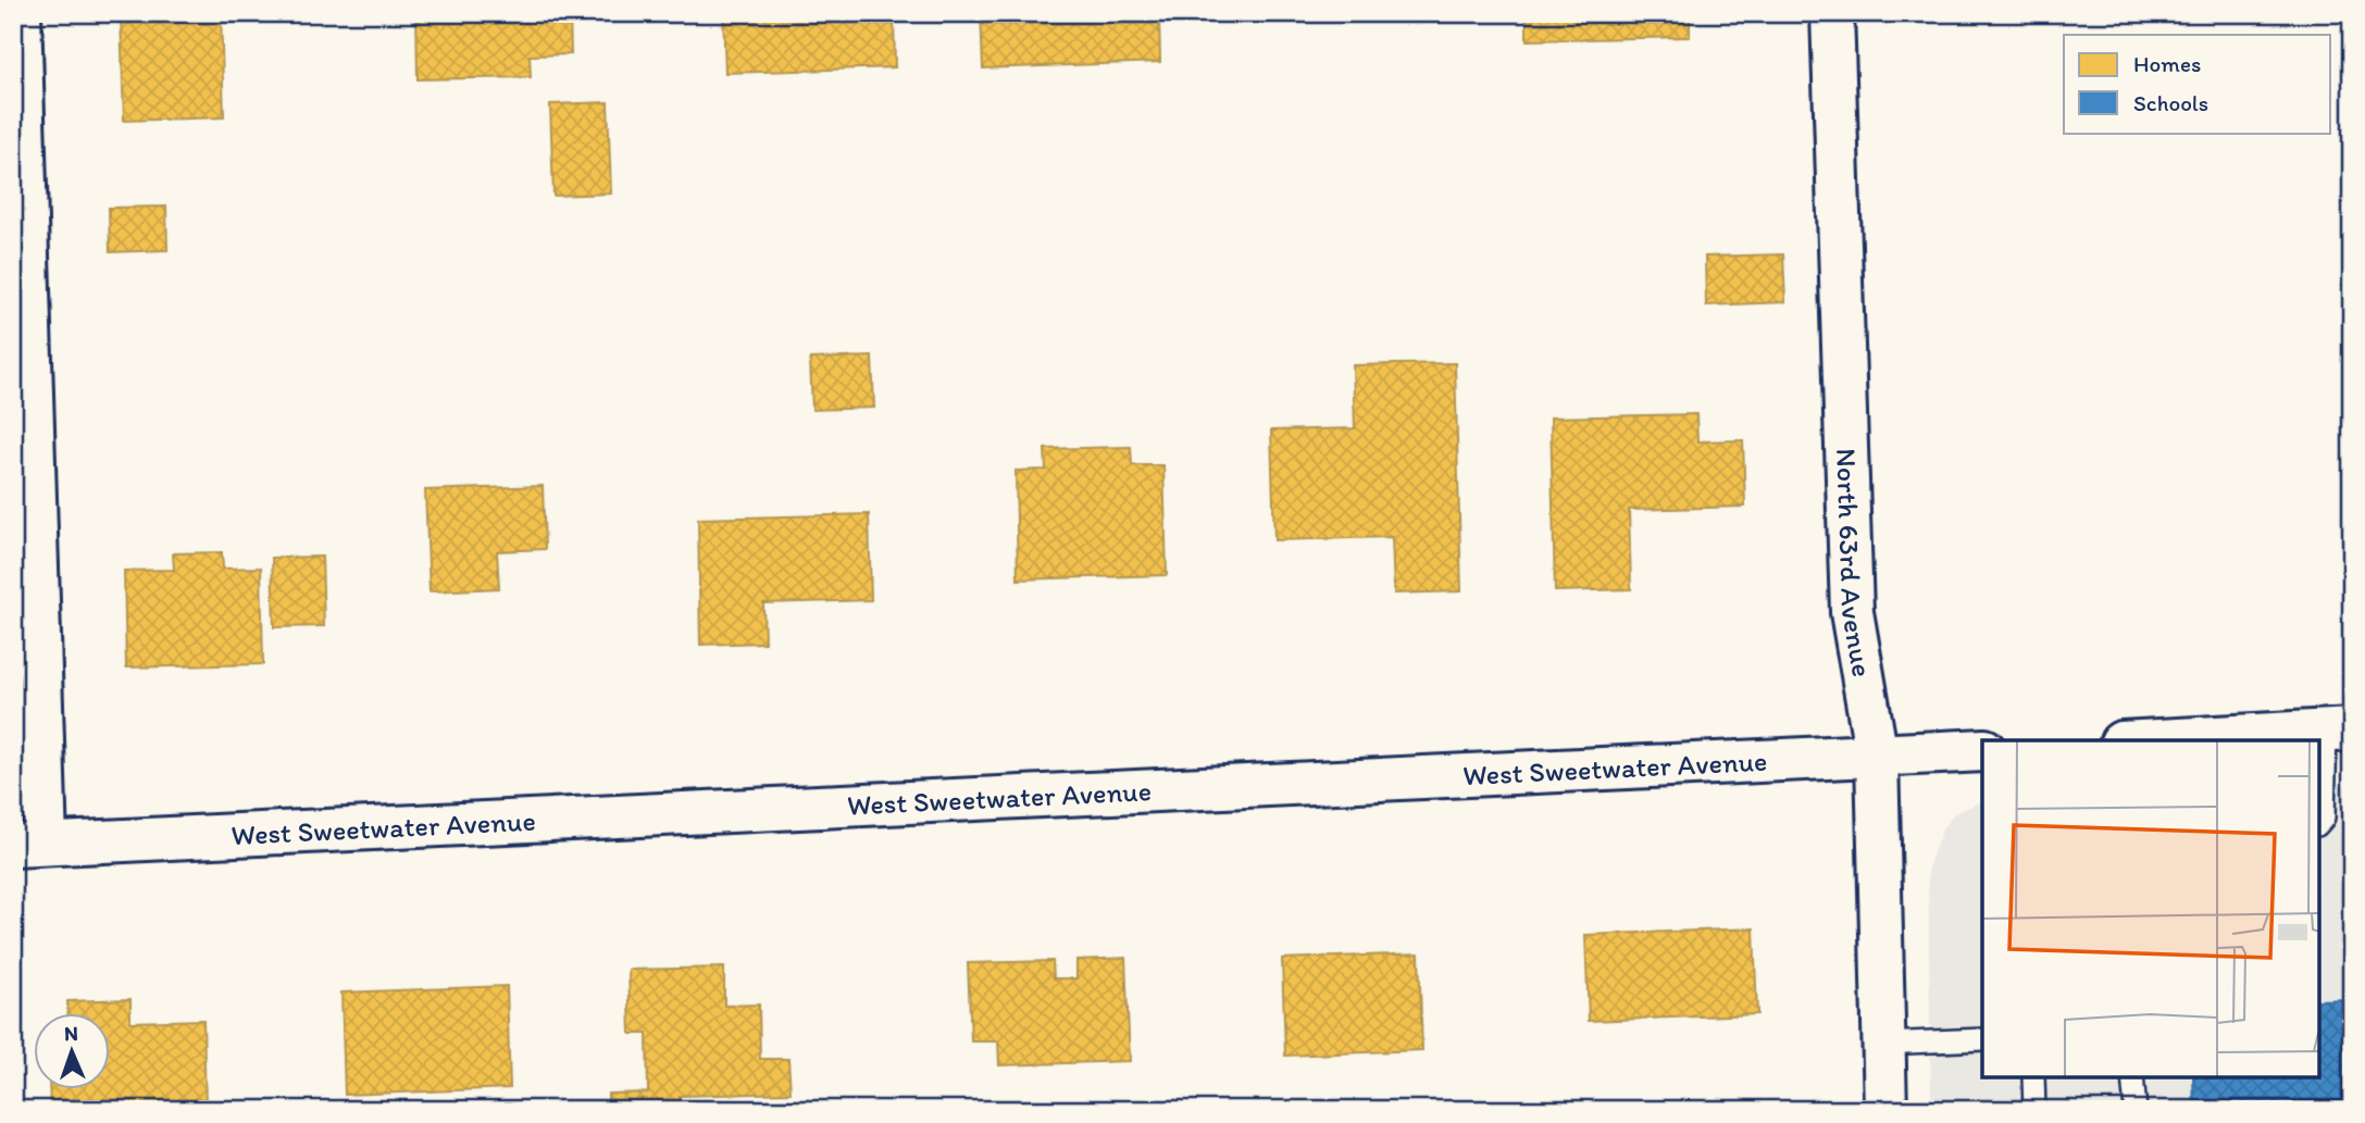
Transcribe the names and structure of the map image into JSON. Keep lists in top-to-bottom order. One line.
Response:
{"streets":{"street":["North 63rd Avenue","West Sweetwater Avenue"]},"crossings":[["North 63rd Avenue","West Sweetwater Avenue"]],"legend":["Homes","Schools"],"north":"top"}
